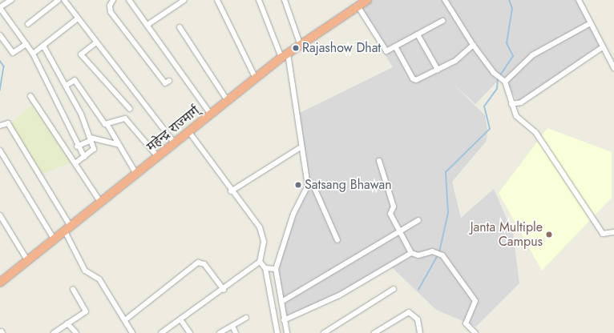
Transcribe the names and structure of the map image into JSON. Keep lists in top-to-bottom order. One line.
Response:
{"streets":{"highway":["महेन्द्र राज्मार्ग्"]},"places":["Rajashow Dhat","Satsang Bhawan","Janta Multiple Campus"]}
